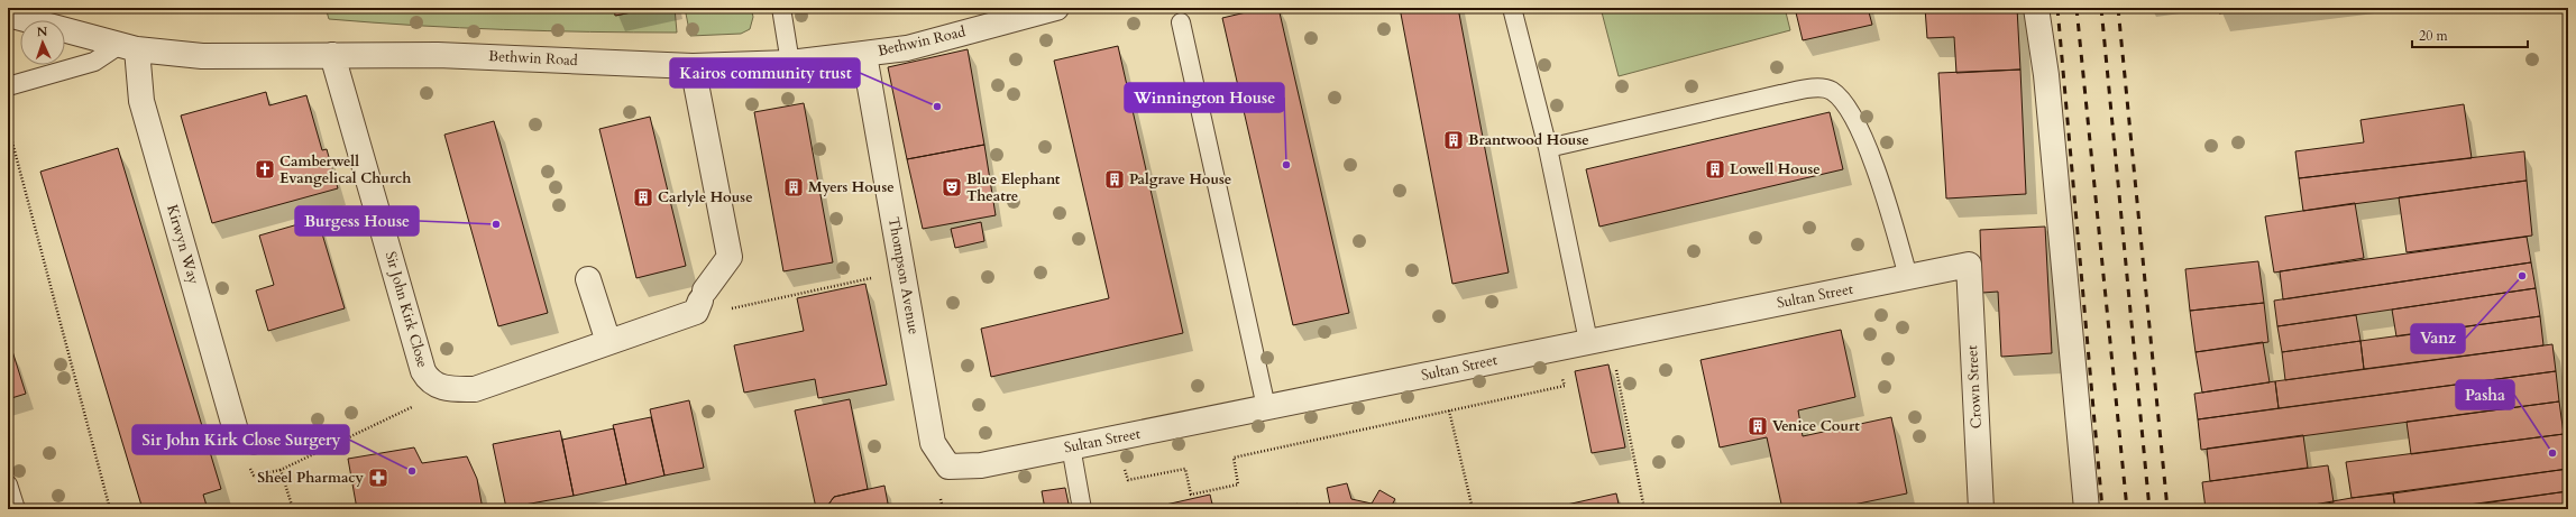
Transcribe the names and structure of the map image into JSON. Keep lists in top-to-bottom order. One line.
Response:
{"streets":{"street":["Bethwin Road","Kirwyn Way","Thompson Avenue","Sultan Street","Sir John Kirk Close","Crown Street"]},"crossings":[["Bethwin Road","Kirwyn Way"],["Bethwin Road","Thompson Avenue"],["Bethwin Road","Sir John Kirk Close"],["Thompson Avenue","Sultan Street"],["Sultan Street","Crown Street"]],"places":{"other":["Kairos community trust","Winnington House","Burgess House","Vanz","Pasha","Sir John Kirk Close Surgery"],"building":["Brantwood House","Lowell House","Palgrave House","Myers House","Carlyle House","Venice Court"],"church":["Camberwell Evangelical Church"],"theatre":["Blue Elephant Theatre"],"pharmacy":["Sheel Pharmacy"]},"scale_bar":"20 m","north":"top"}
